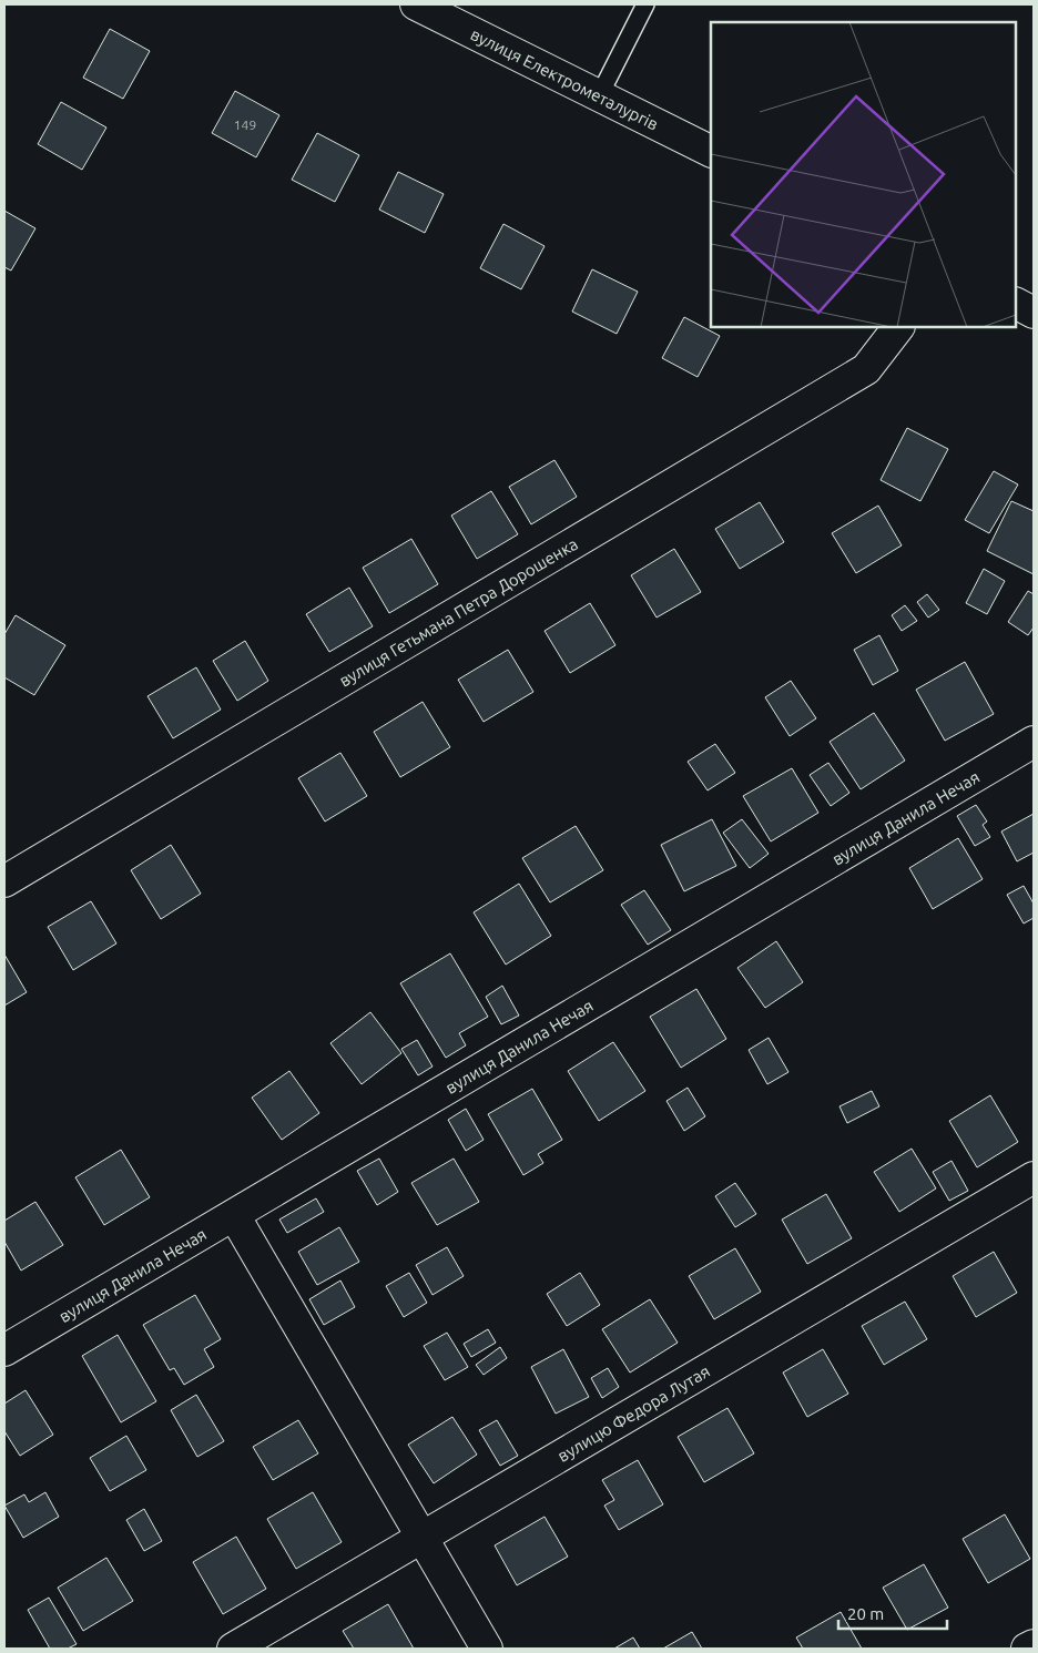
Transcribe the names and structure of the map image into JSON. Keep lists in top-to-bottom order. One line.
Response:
{"streets":{"street":["вулиця Електрометалургів","вулиця Гетьмана Петра Дорошенка","вулиця Данила Нечая","вулицю Федора Лутая"]},"house_numbers":["149"],"scale_bar":"20 m"}
